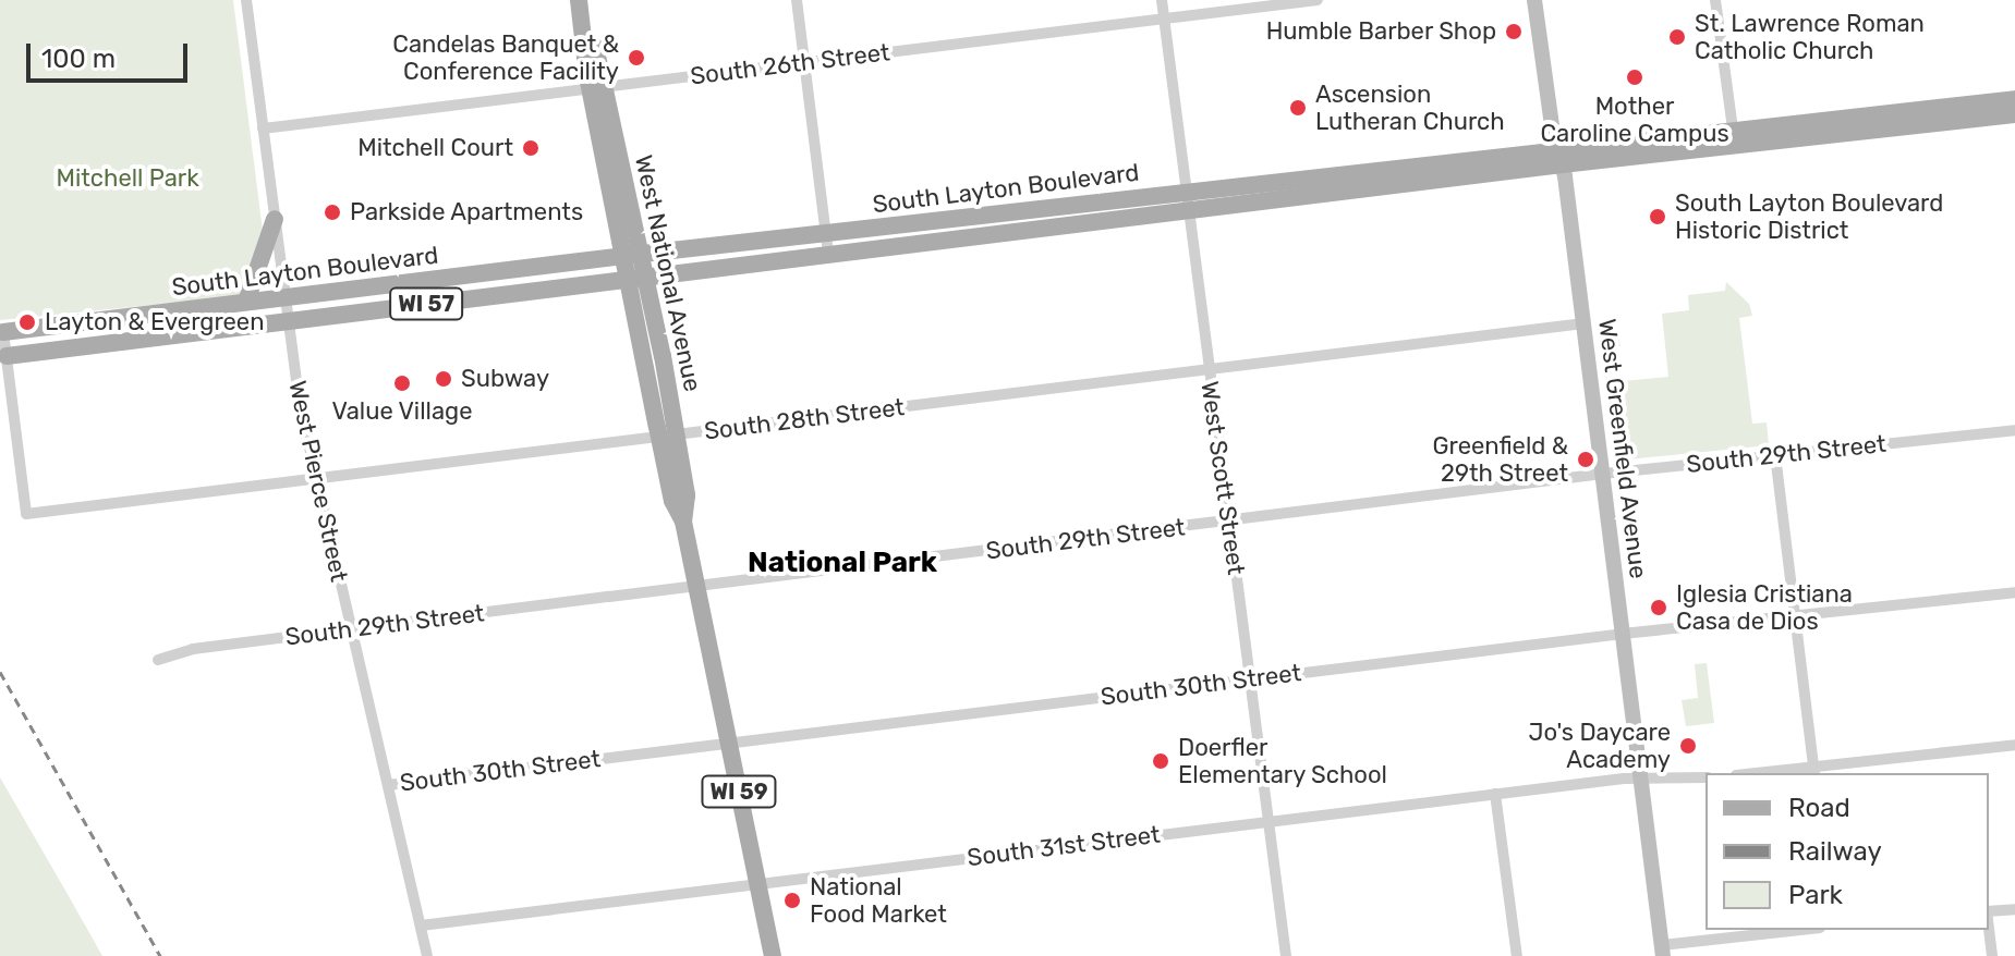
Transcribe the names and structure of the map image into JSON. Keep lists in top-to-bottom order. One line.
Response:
{"streets":{"main road":["South Layton Boulevard","West National Avenue","WI 57","West Greenfield Avenue","WI 59"],"street":["South 26th Street","South 28th Street","South 29th Street","West Scott Street","West Pierce Street","South 30th Street","South 31st Street"]},"crossings":[["South 26th Street","West National Avenue"],["South 26th Street","West Scott Street"],["South 26th Street","West Pierce Street"],["South Layton Boulevard","West National Avenue"],["South Layton Boulevard","South 28th Street"],["South Layton Boulevard","West Greenfield Avenue"],["South Layton Boulevard","West Scott Street"],["South Layton Boulevard","West Pierce Street"],["West National Avenue","South 28th Street"],["West National Avenue","South 29th Street"],["West National Avenue","South 30th Street"],["West National Avenue","South 31st Street"],["South 28th Street","West Greenfield Avenue"],["South 28th Street","West Scott Street"],["South 28th Street","West Pierce Street"],["West Greenfield Avenue","South 29th Street"],["West Greenfield Avenue","South 30th Street"],["West Greenfield Avenue","South 31st Street"],["South 29th Street","West Scott Street"],["South 29th Street","West Pierce Street"],["West Scott Street","South 30th Street"],["West Scott Street","South 31st Street"],["West Pierce Street","South 30th Street"],["West Pierce Street","South 31st Street"]],"districts":["National Park"],"parks":["Mitchell Park"],"places":["Humble Barber Shop","St. Lawrence Roman Catholic Church","Candelas Banquet & Conference Facility","Mother Caroline Campus","Ascension Lutheran Church","Mitchell Court","Parkside Apartments","South Layton Boulevard Historic District","Layton & Evergreen","Subway","Value Village","Greenfield & 29th Street","Iglesia Cristiana Casa de Dios","Jo's Daycare Academy","Doerfler Elementary School","National Food Market"],"legend":["Road","Railway","Park"],"scale_bar":"100 m"}
